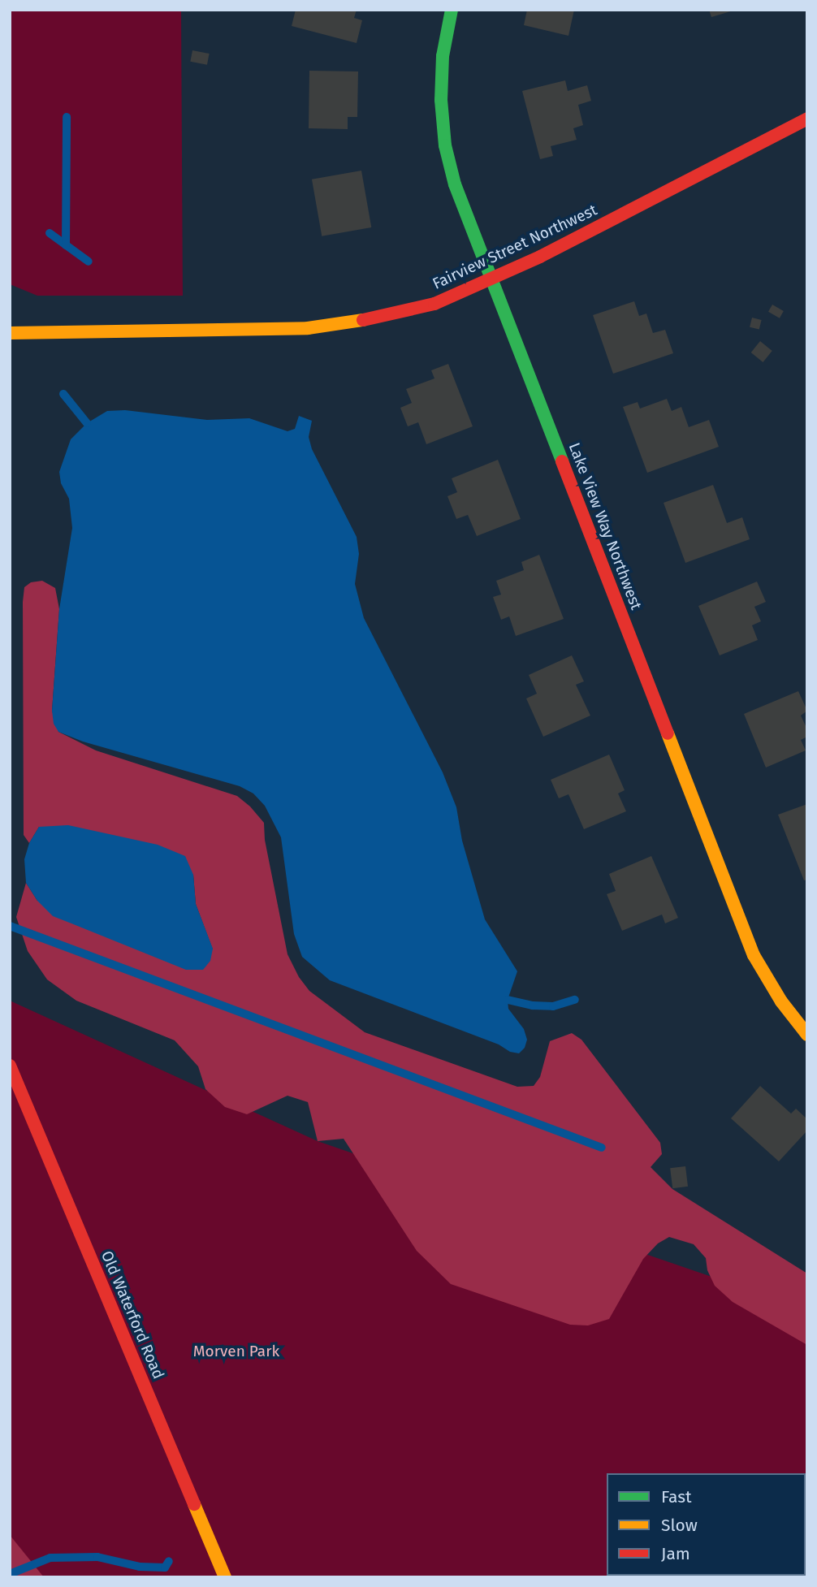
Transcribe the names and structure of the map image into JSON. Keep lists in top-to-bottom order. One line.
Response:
{"streets":{"street":["Fairview Street Northwest","Lake View Way Northwest","Old Waterford Road"]},"crossings":[["Fairview Street Northwest","Lake View Way Northwest"]],"parks":["Morven Park"],"legend":["Fast","Slow","Jam"]}
